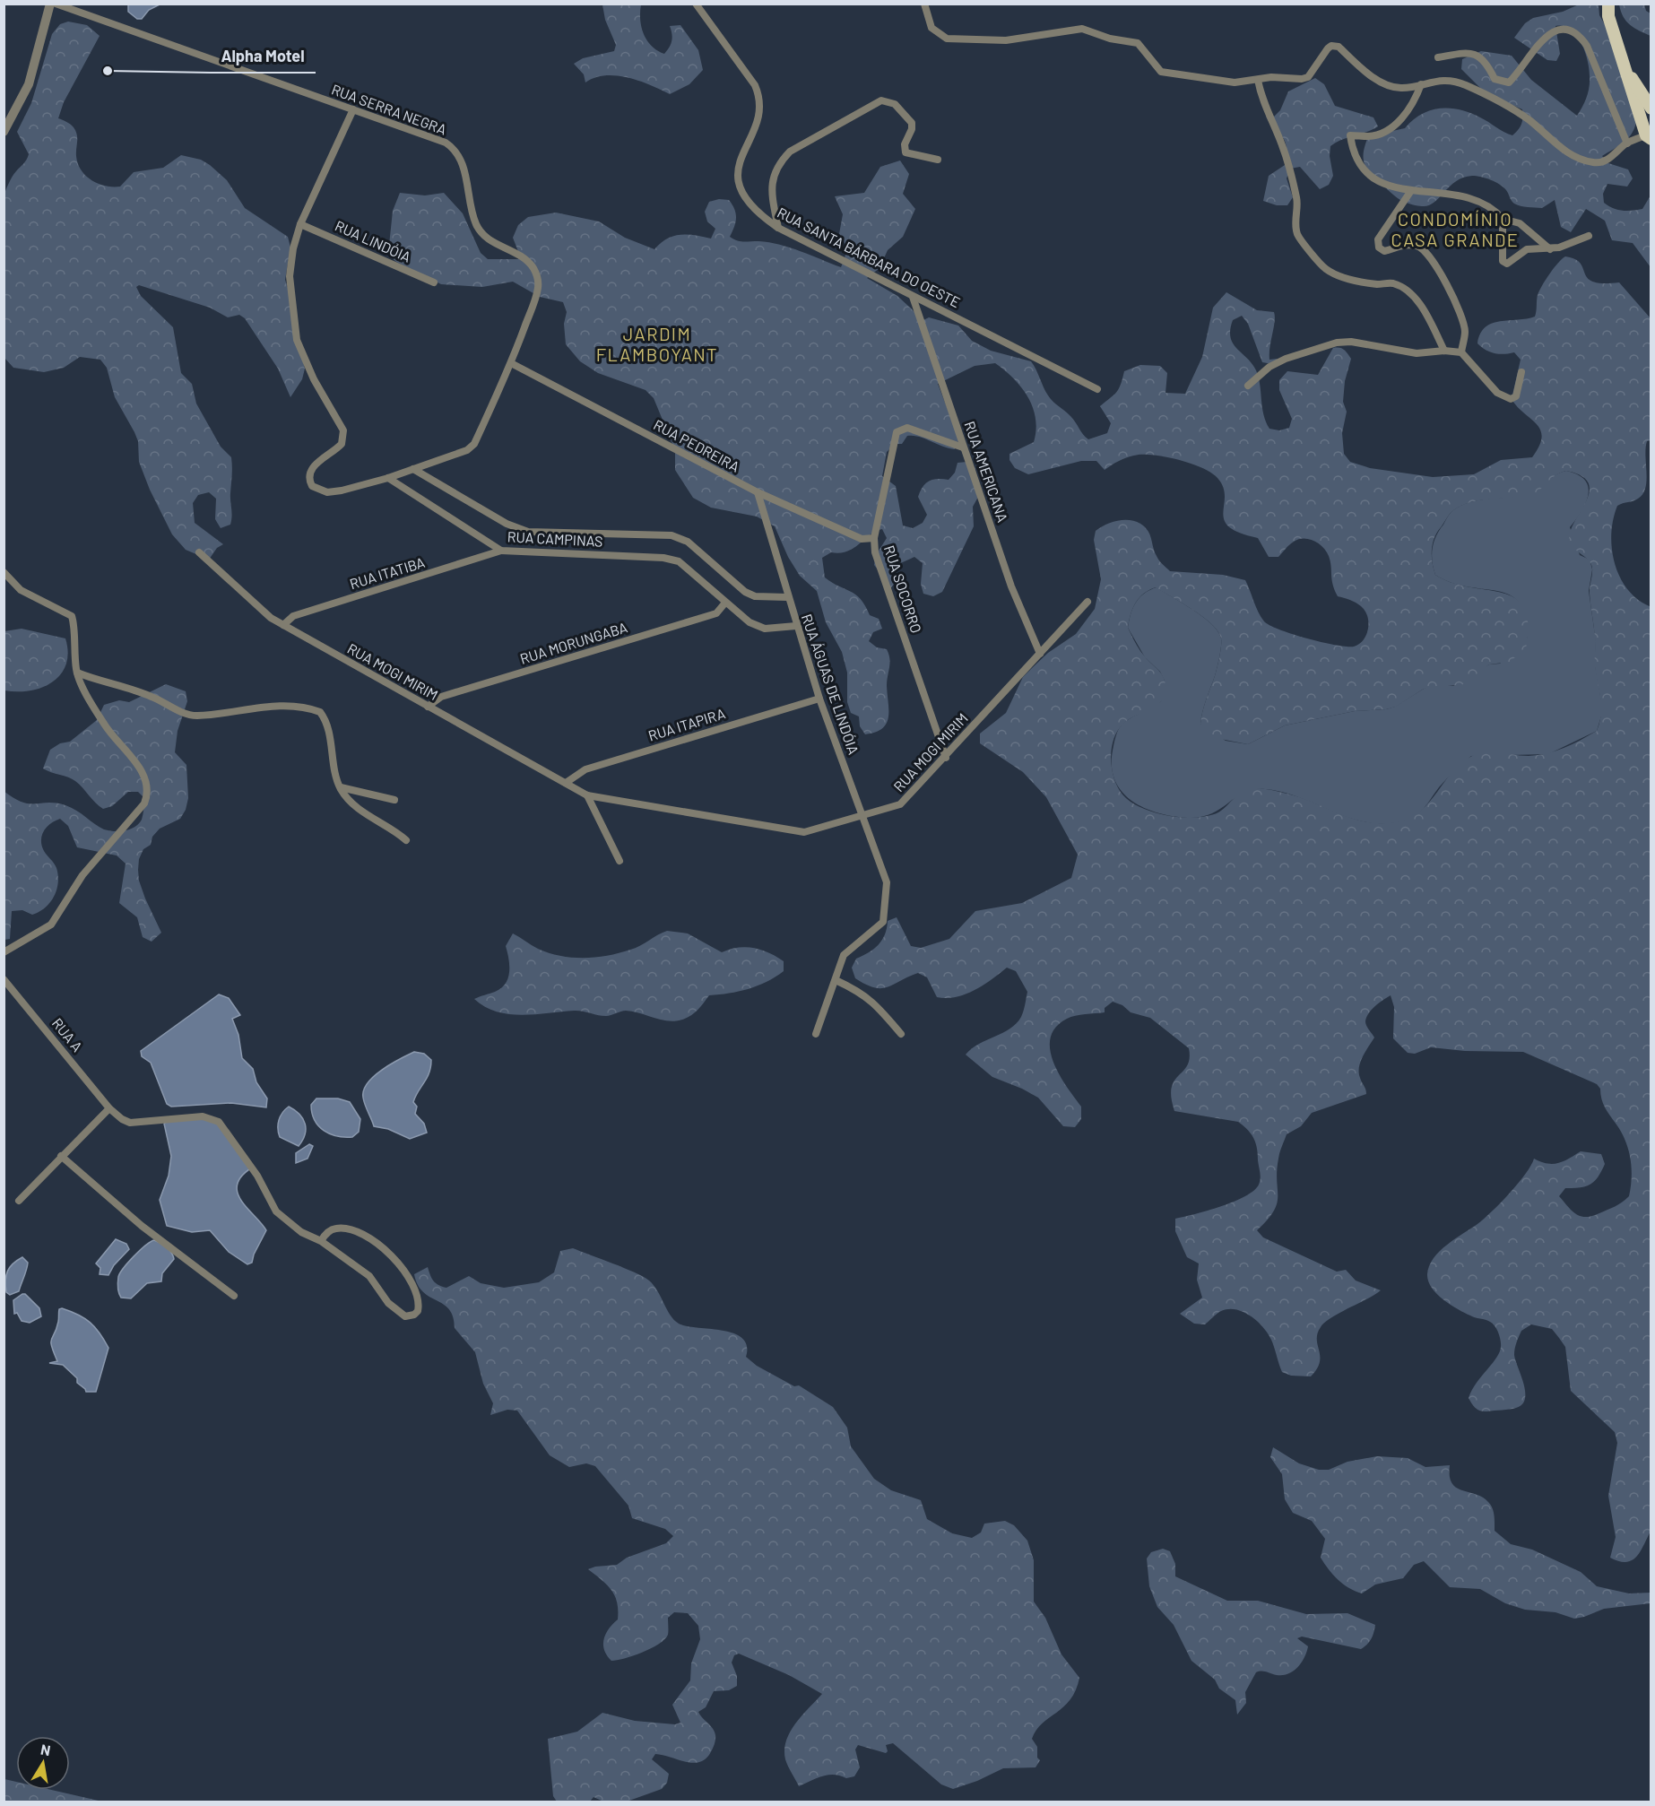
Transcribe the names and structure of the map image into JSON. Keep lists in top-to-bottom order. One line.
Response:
{"streets":{"street":["RUA SERRA NEGRA","RUA LINDÓIA","RUA SANTA BÁRBARA DO OESTE","RUA PEDREIRA","RUA AMERICANA","RUA CAMPINAS","RUA ITATIBA","RUA SOCORRO","RUA MORUNGABA","RUA MOGI MIRIM","RUA ÁGUAS DE LINDÓIA","RUA ITAPIRA","RUA A"]},"crossings":[["RUA SERRA NEGRA","RUA PEDREIRA"],["RUA SERRA NEGRA","RUA CAMPINAS"],["RUA SANTA BÁRBARA DO OESTE","RUA AMERICANA"],["RUA PEDREIRA","RUA SOCORRO"],["RUA PEDREIRA","RUA ÁGUAS DE LINDÓIA"],["RUA AMERICANA","RUA SOCORRO"],["RUA AMERICANA","RUA MOGI MIRIM"],["RUA CAMPINAS","RUA ITATIBA"],["RUA CAMPINAS","RUA MORUNGABA"],["RUA CAMPINAS","RUA ÁGUAS DE LINDÓIA"],["RUA ITATIBA","RUA MOGI MIRIM"],["RUA SOCORRO","RUA MOGI MIRIM"],["RUA MORUNGABA","RUA MOGI MIRIM"],["RUA MOGI MIRIM","RUA ÁGUAS DE LINDÓIA"],["RUA MOGI MIRIM","RUA ITAPIRA"],["RUA ÁGUAS DE LINDÓIA","RUA ITAPIRA"]],"districts":["CONDOMÍNIO CASA GRANDE","JARDIM FLAMBOYANT"],"places":["Alpha Motel"],"north":"top"}
